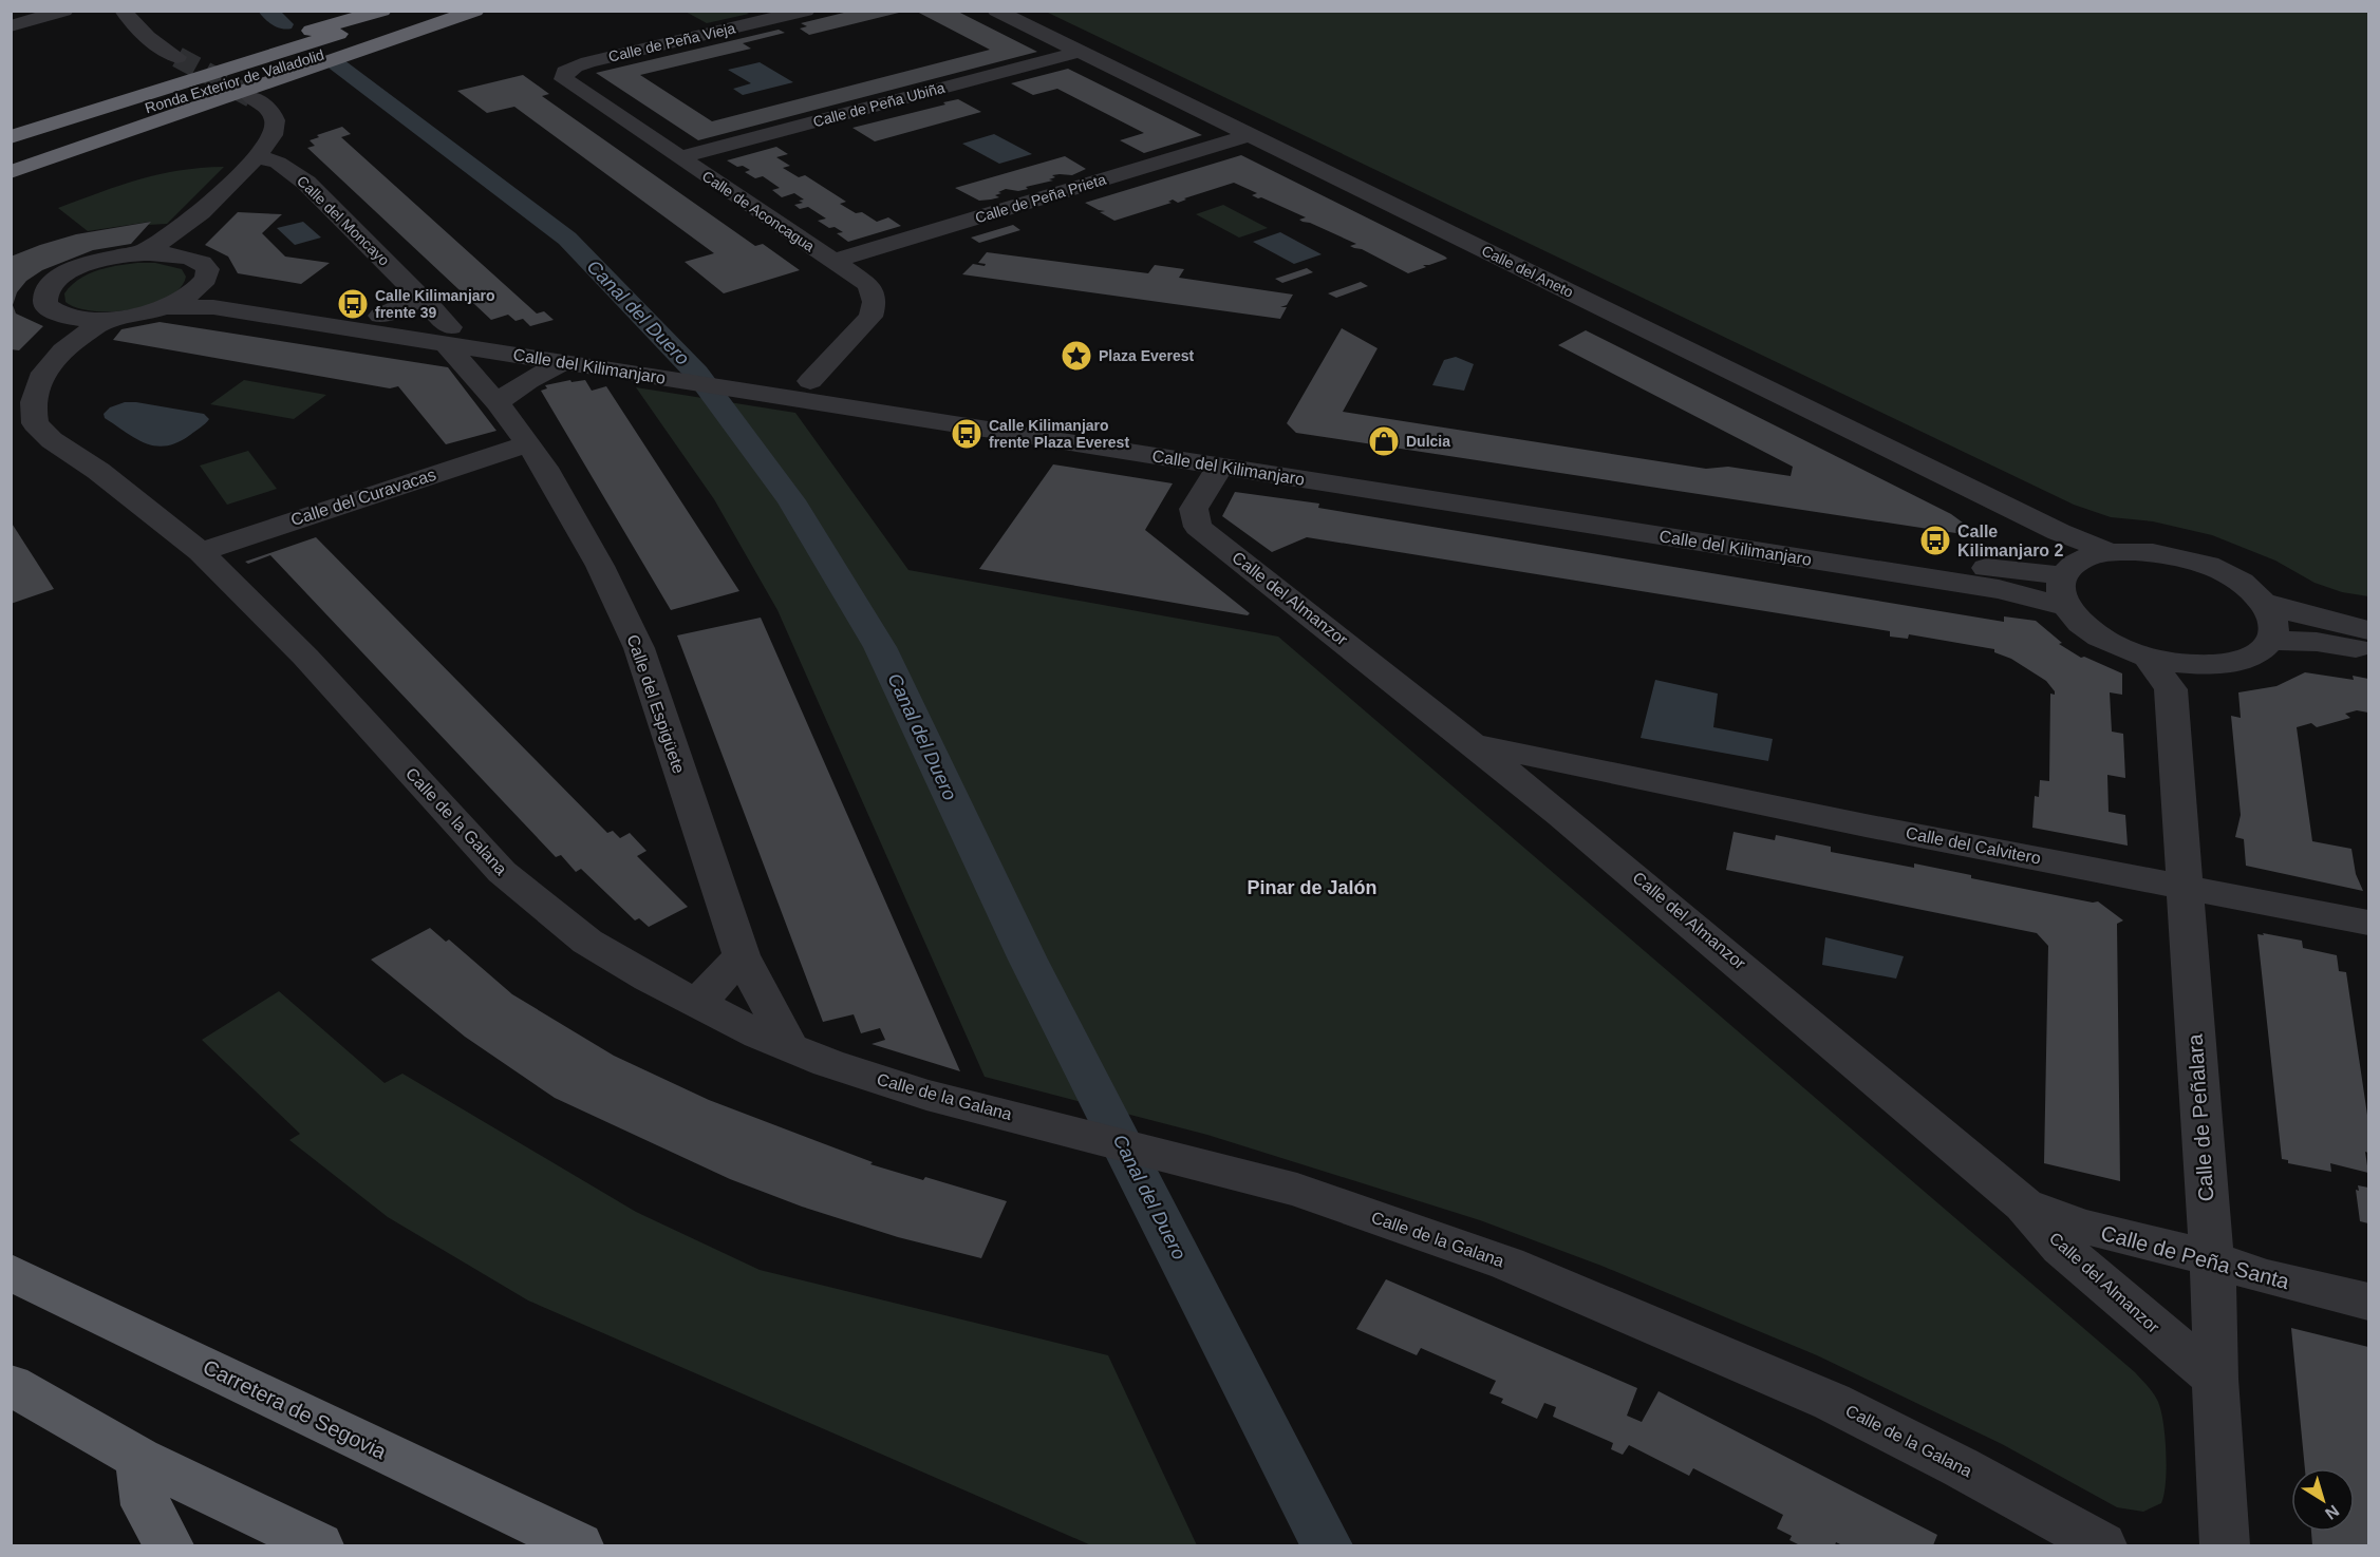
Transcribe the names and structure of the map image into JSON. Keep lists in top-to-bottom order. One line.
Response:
{"streets":{"highway":["Ronda Exterior de Valladolid","Carretera de Segovia"],"street":["Calle de Peña Vieja","Calle de Peña Ubiña","Calle de Peña Prieta","Calle de Aconcagua","Calle del Moncayo","Calle del Aneto","Calle del Kilimanjaro","Calle del Curavacas","Calle del Almanzor","Calle del Espigüete","Calle de la Galana","Calle del Calvitero","Calle de Peñalara","Calle de Peña Santa"]},"crossings":[["Calle de Peña Vieja","Calle de Aconcagua"],["Calle de Peña Ubiña","Calle de Aconcagua"],["Calle de Peña Ubiña","Calle del Aneto"],["Calle de Peña Prieta","Calle de Aconcagua"],["Calle de Peña Prieta","Calle del Aneto"],["Calle de Aconcagua","Calle del Kilimanjaro"],["Calle del Moncayo","Calle del Kilimanjaro"],["Calle del Moncayo","Calle del Espigüete"],["Calle del Aneto","Calle del Kilimanjaro"],["Calle del Kilimanjaro","Calle del Almanzor"],["Calle del Kilimanjaro","Calle del Espigüete"],["Calle del Kilimanjaro","Calle de la Galana"],["Calle del Kilimanjaro","Calle de Peñalara"],["Calle del Curavacas","Calle del Espigüete"],["Calle del Curavacas","Calle de la Galana"],["Calle del Almanzor","Calle del Calvitero"],["Calle del Almanzor","Calle de Peñalara"],["Calle del Almanzor","Calle de Peña Santa"],["Calle del Espigüete","Calle de la Galana"],["Calle del Calvitero","Calle de Peñalara"],["Calle de Peñalara","Calle de Peña Santa"]],"districts":["Pinar de Jalón"],"water":["Canal del Duero"],"places":{"bus stop":["Calle Kilimanjaro frente 39","Calle Kilimanjaro frente Plaza Everest","Calle Kilimanjaro 2"],"place":["Plaza Everest"],"shop":["Dulcia"]},"north":"bottom right"}
